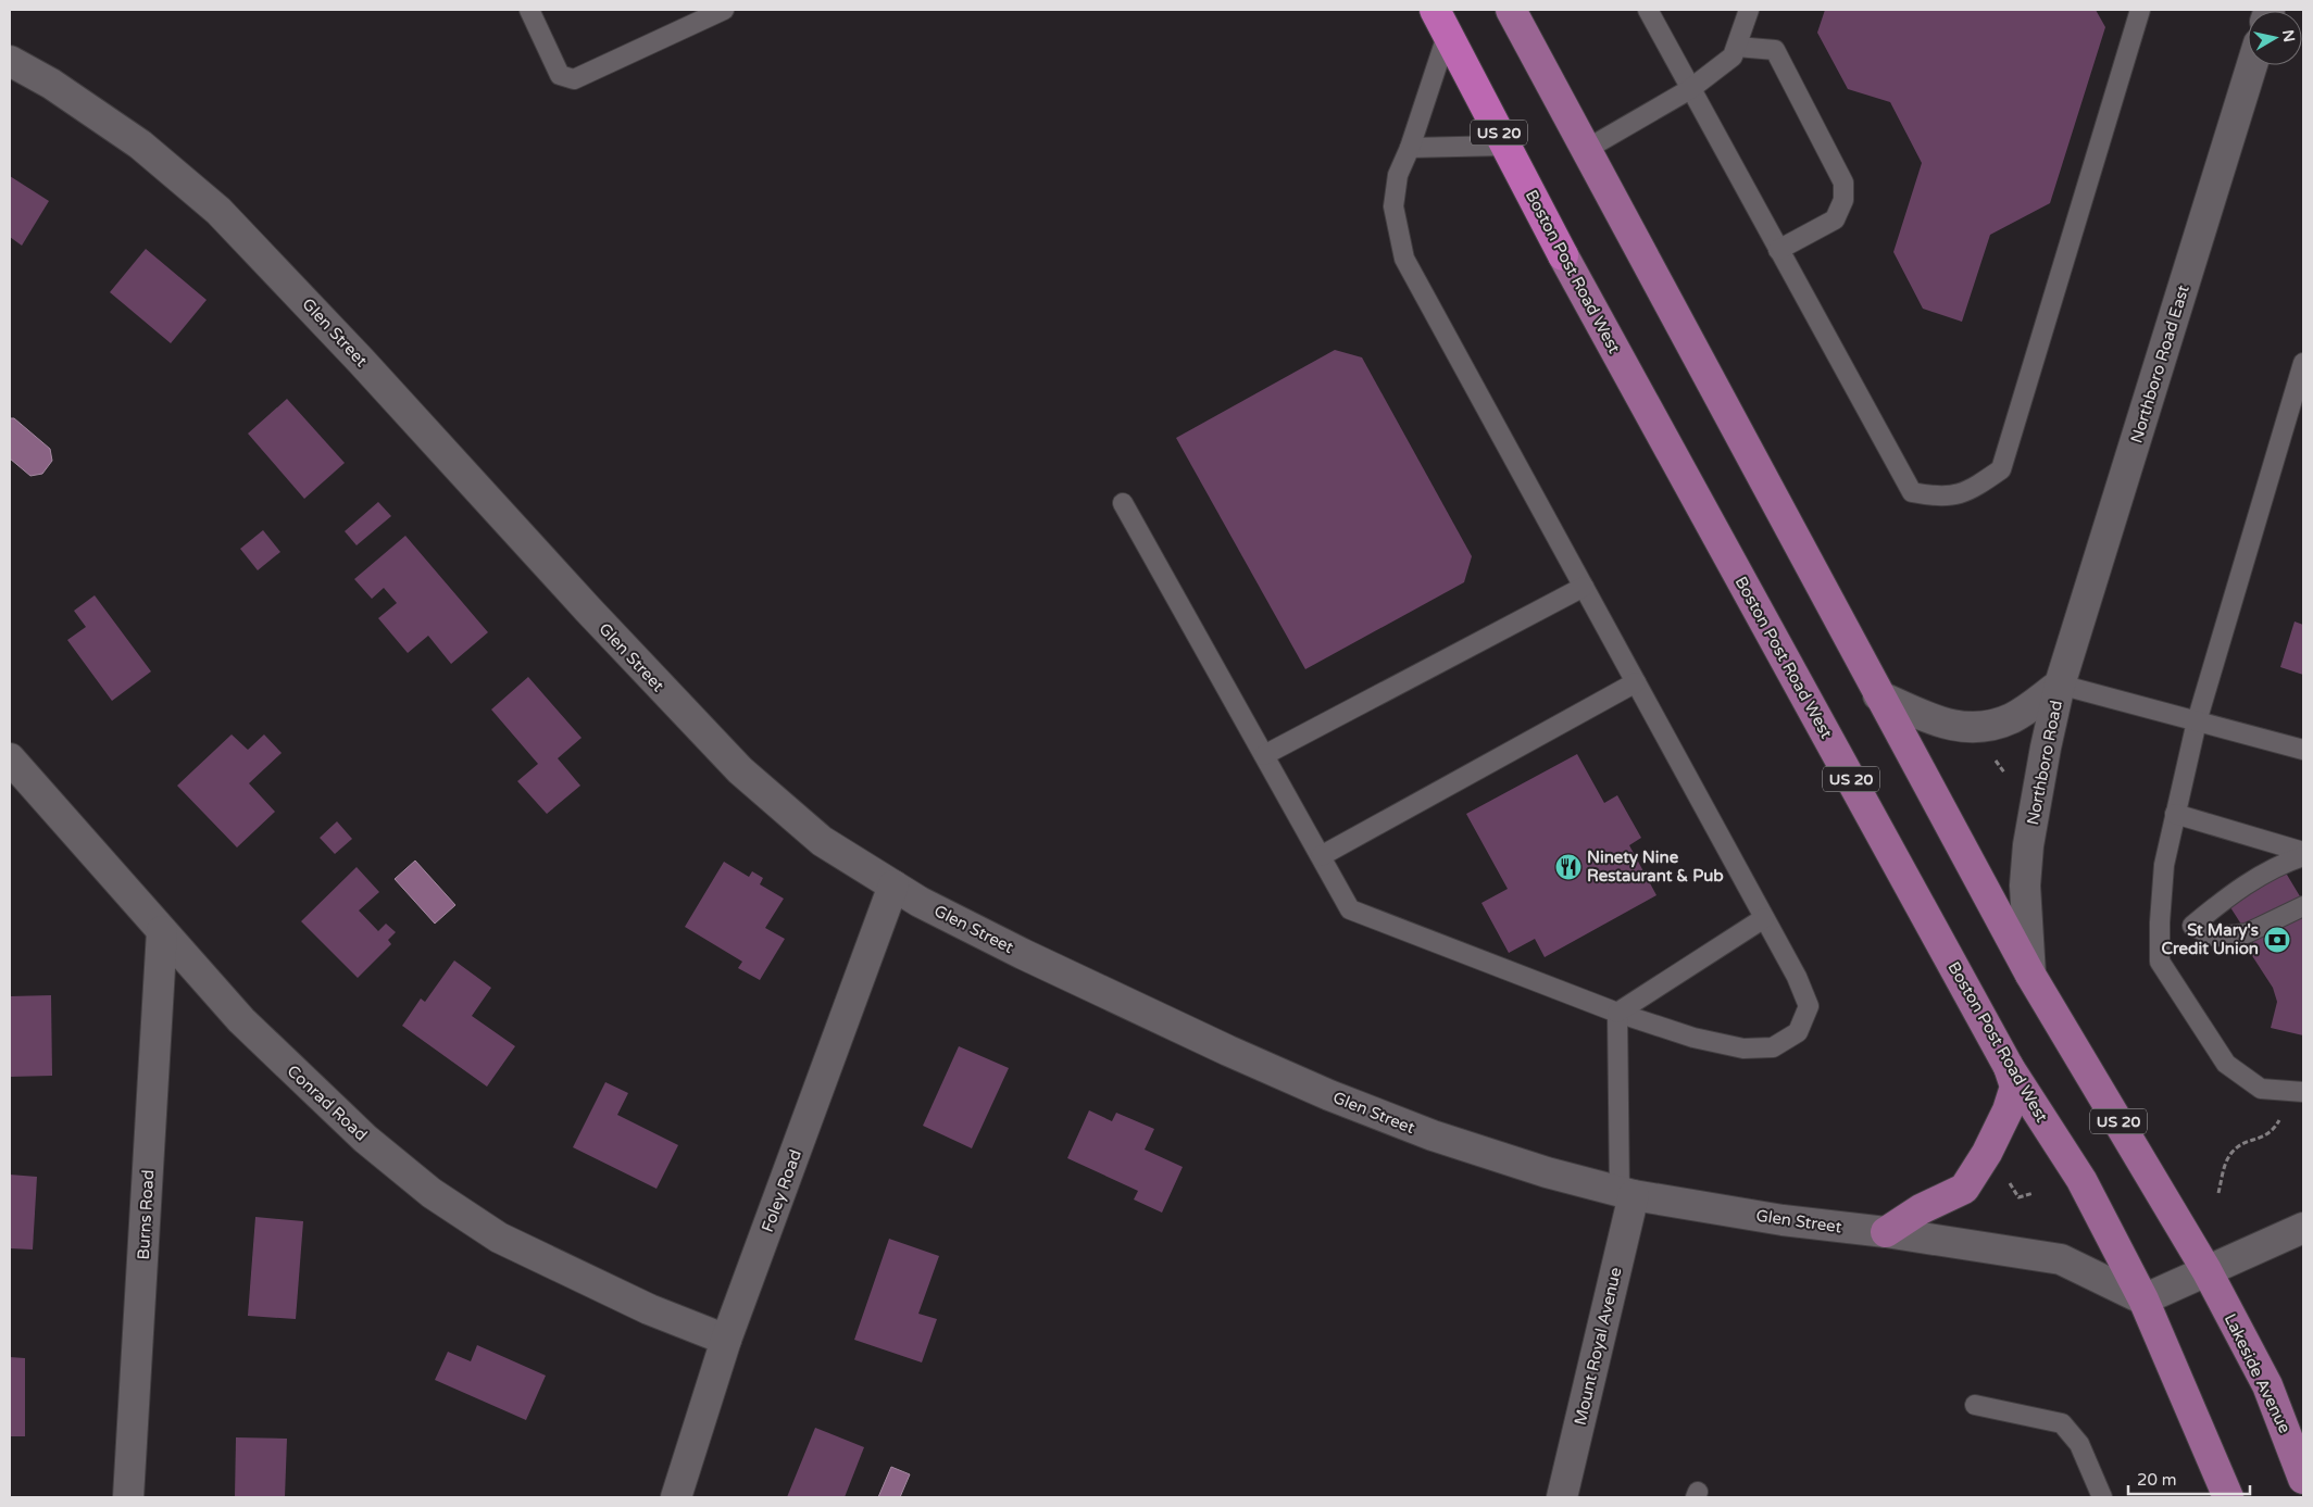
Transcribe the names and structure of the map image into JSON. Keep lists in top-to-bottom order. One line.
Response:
{"streets":{"highway":["US 20","Boston Post Road West"],"main road":["Lakeside Avenue"],"street":["Glen Street","Northboro Road East","Northboro Road","Conrad Road","Foley Road","Burns Road","Mount Royal Avenue"]},"crossings":[["US 20","Boston Post Road West"],["US 20","Glen Street"],["US 20","Northboro Road"],["US 20","Lakeside Avenue"],["Boston Post Road West","Glen Street"],["Glen Street","Foley Road"],["Glen Street","Mount Royal Avenue"],["Northboro Road East","Northboro Road"],["Conrad Road","Foley Road"],["Conrad Road","Burns Road"]],"places":{"restaurant":["Ninety Nine Restaurant & Pub"],"bank":["St Mary's Credit Union"]},"scale_bar":"20 m","north":"right"}
